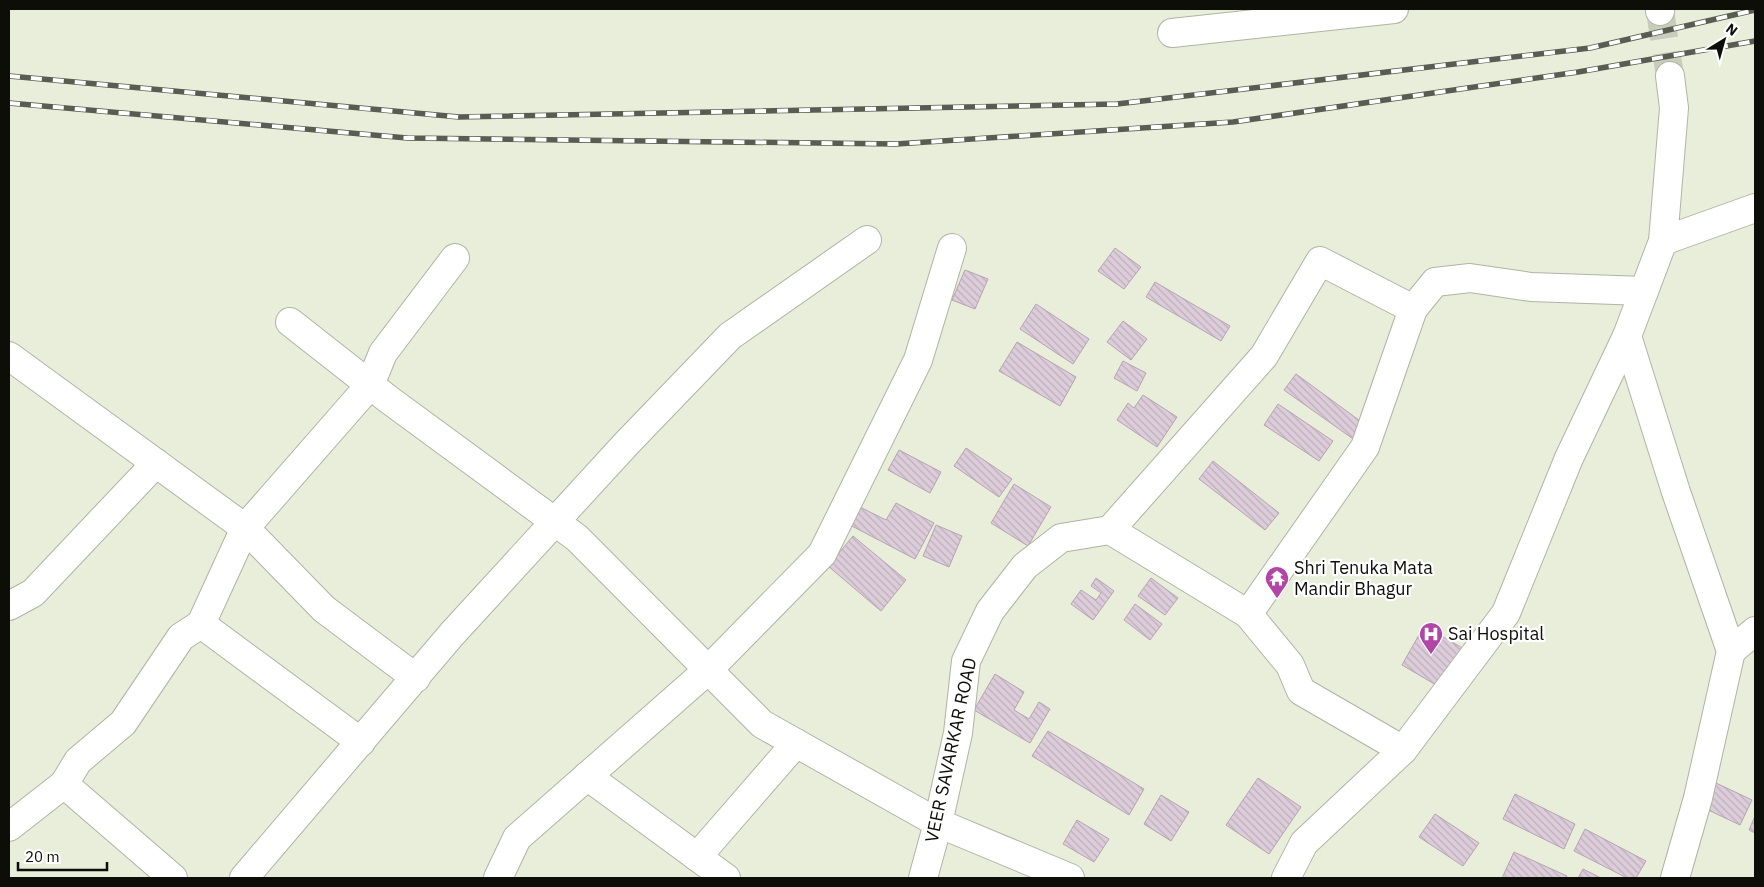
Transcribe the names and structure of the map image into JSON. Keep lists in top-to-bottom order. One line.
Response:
{"streets":{"street":["VEER SAVARKAR ROAD"]},"places":{"temple":["Shri Tenuka Mata Mandir Bhagur"],"hospital":["Sai Hospital"]},"scale_bar":"20 m","north":"top right"}
